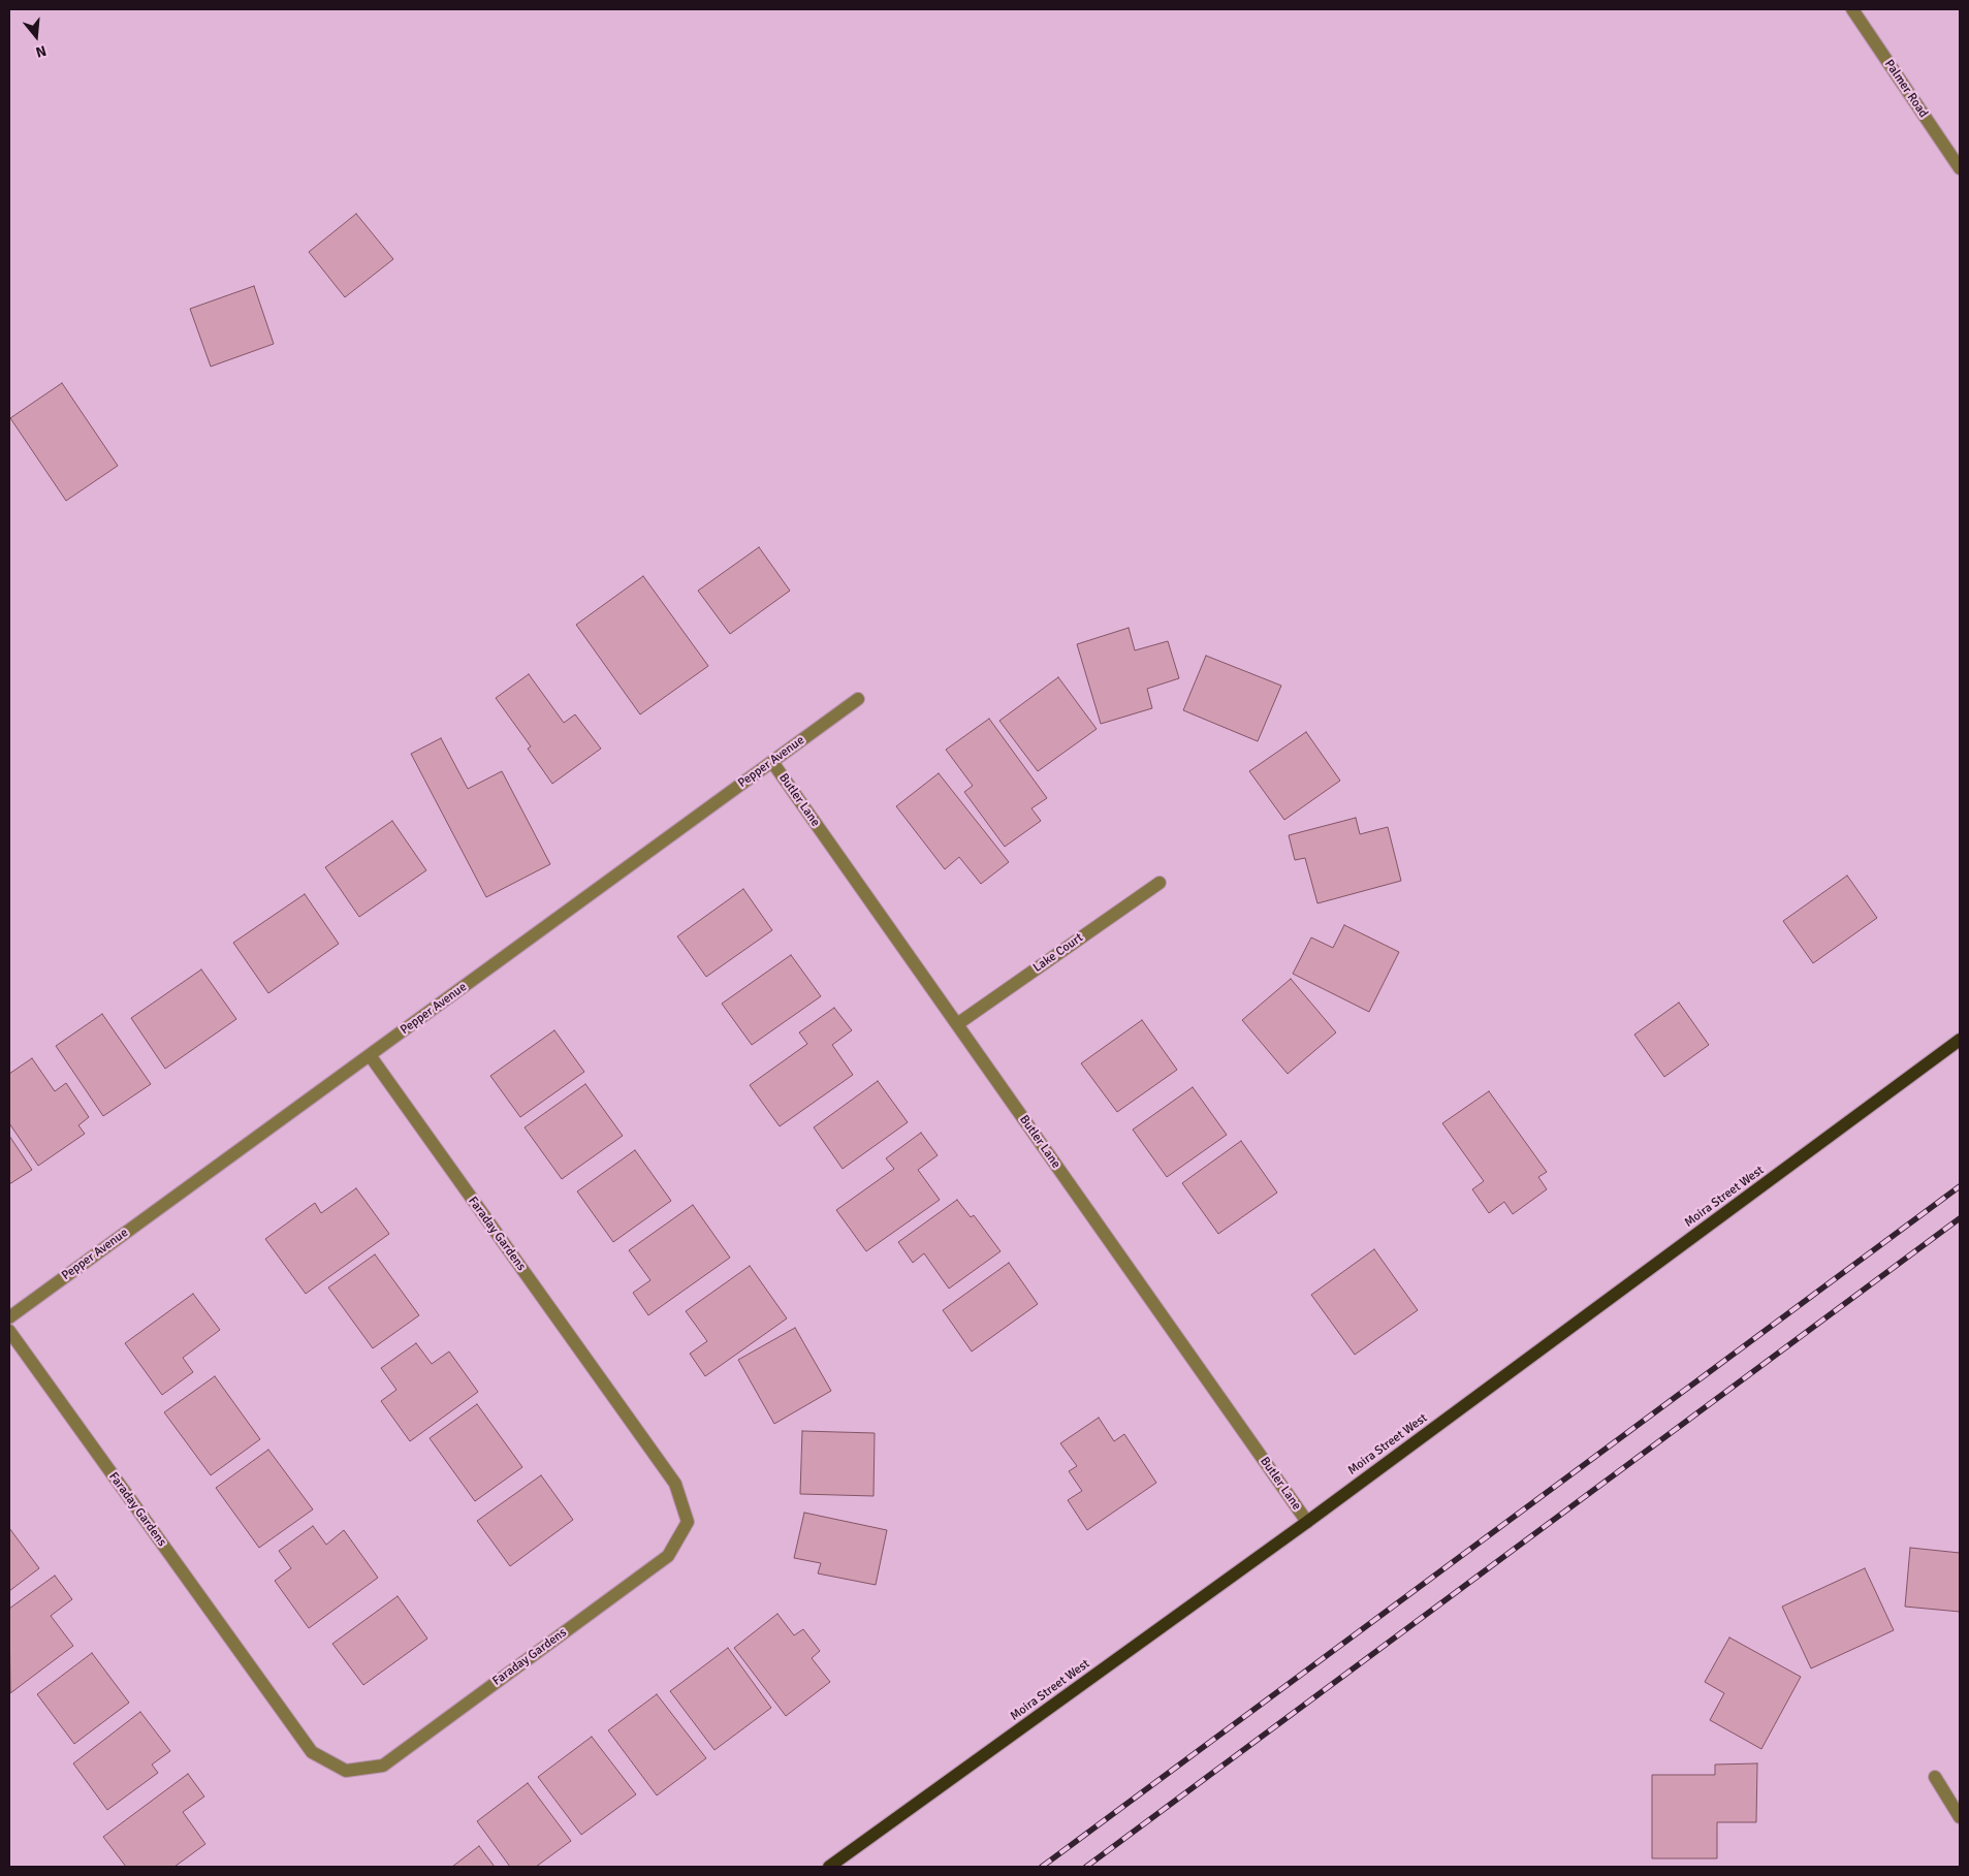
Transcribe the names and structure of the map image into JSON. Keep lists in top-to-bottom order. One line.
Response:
{"streets":{"main road":["Moira Street West"],"street":["Palmer Road","Pepper Avenue","Butler Lane","Lake Court","Faraday Gardens"]},"crossings":[["Pepper Avenue","Butler Lane"],["Pepper Avenue","Faraday Gardens"],["Butler Lane","Lake Court"],["Butler Lane","Moira Street West"]],"north":"bottom"}
